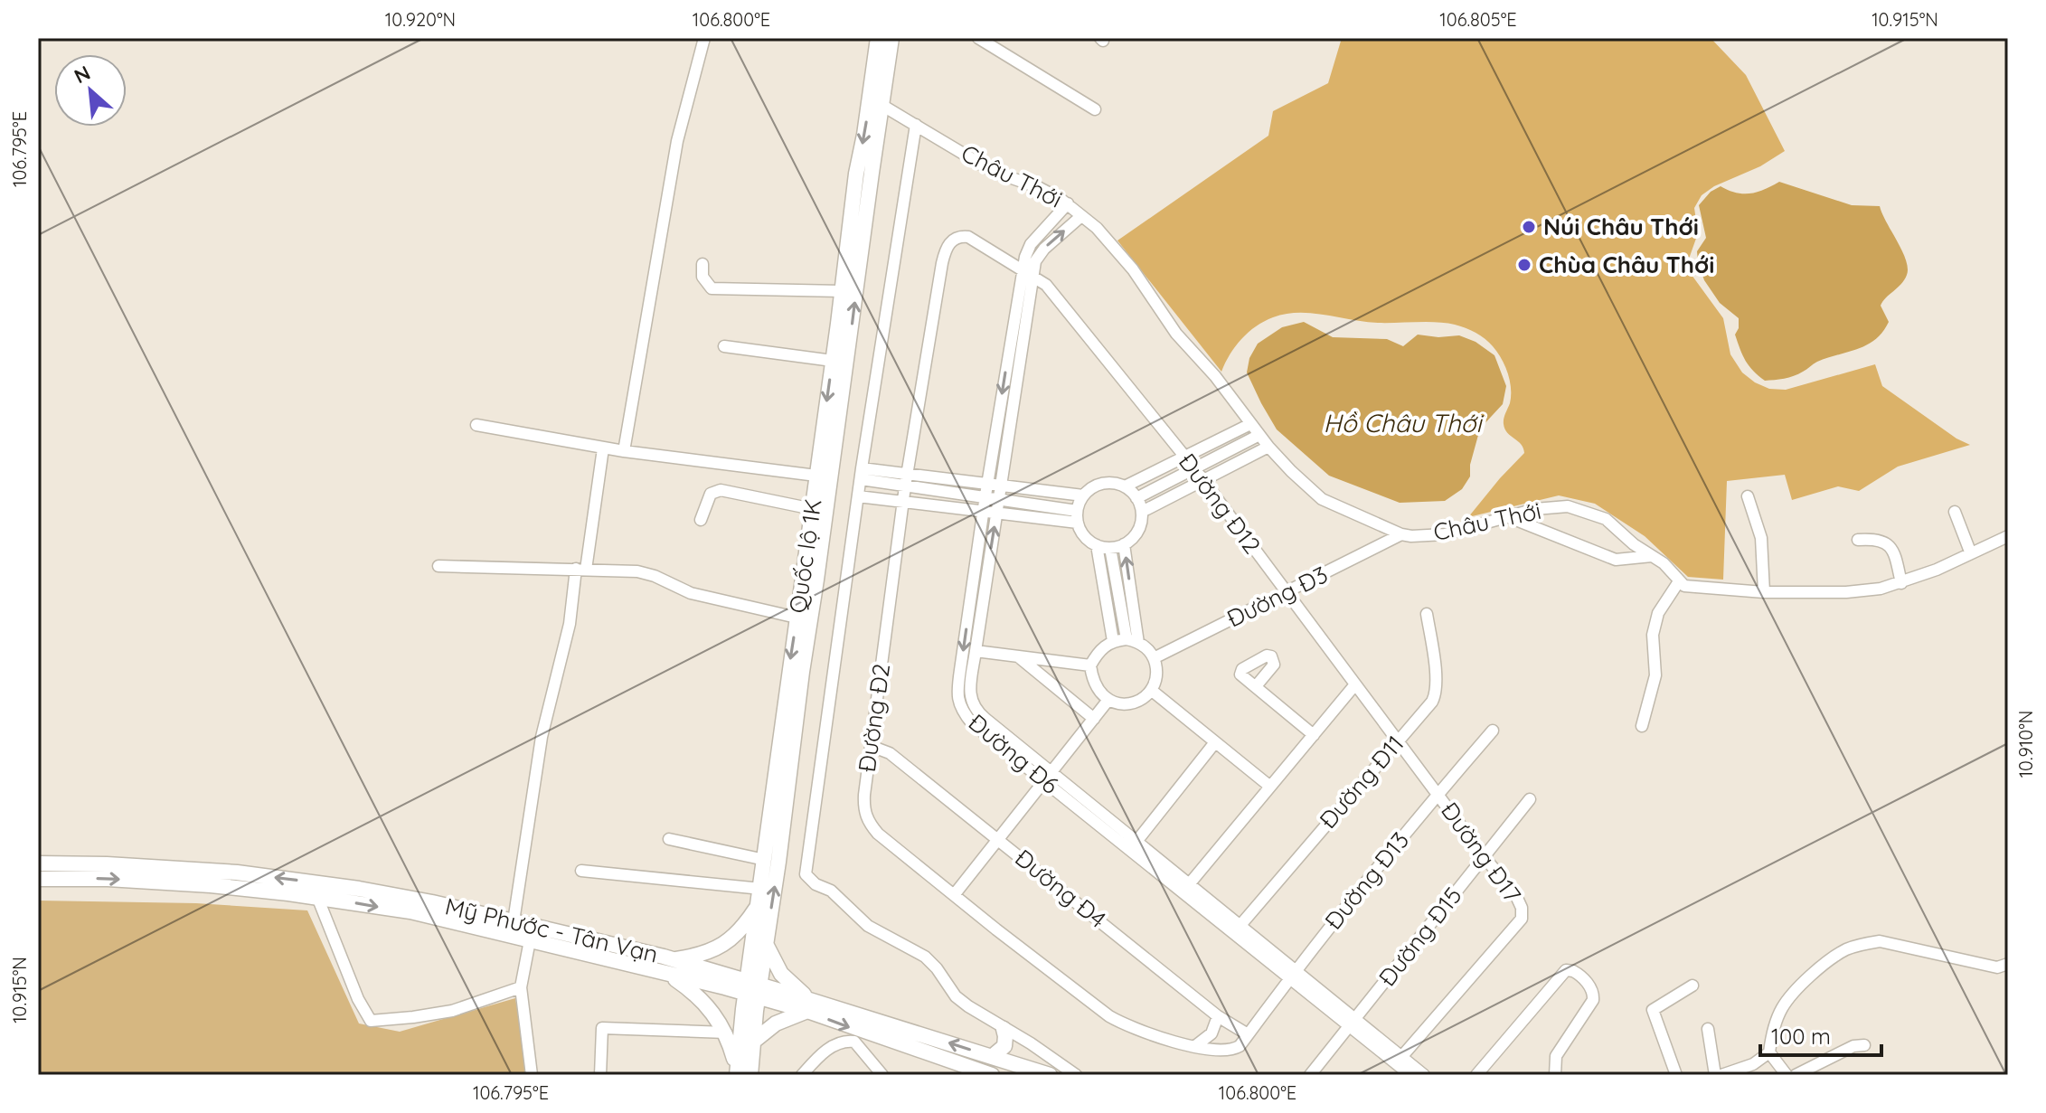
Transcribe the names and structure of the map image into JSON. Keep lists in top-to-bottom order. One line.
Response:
{"streets":{"main road":["Quốc lộ 1K","Mỹ Phước - Tân Vạn"],"street":["Châu Thới","Đường Đ12","Đường Đ3","Đường Đ2","Đường Đ6","Đường Đ11","Đường Đ17","Đường Đ13","Đường Đ4","Đường Đ15"]},"crossings":[["Châu Thới","Quốc lộ 1K"],["Châu Thới","Đường Đ3"],["Châu Thới","Đường Đ6"],["Đường Đ12","Đường Đ3"],["Đường Đ12","Đường Đ2"],["Đường Đ12","Đường Đ6"],["Đường Đ12","Đường Đ11"],["Đường Đ12","Đường Đ17"],["Quốc lộ 1K","Mỹ Phước - Tân Vạn"],["Đường Đ2","Đường Đ6"],["Đường Đ2","Đường Đ13"],["Đường Đ2","Đường Đ4"],["Đường Đ6","Đường Đ11"],["Đường Đ6","Đường Đ17"],["Đường Đ6","Đường Đ13"],["Đường Đ6","Đường Đ15"],["Đường Đ11","Đường Đ17"],["Đường Đ17","Đường Đ13"],["Đường Đ17","Đường Đ15"],["Đường Đ13","Đường Đ4"]],"water":["Hồ Châu Thới"],"places":["Núi Châu Thới","Chùa Châu Thới"],"scale_bar":"100 m","north":"top left","coordinates":["10.920°N","106.800°E","106.805°E","10.915°N","106.795°E","10.910°N"]}
